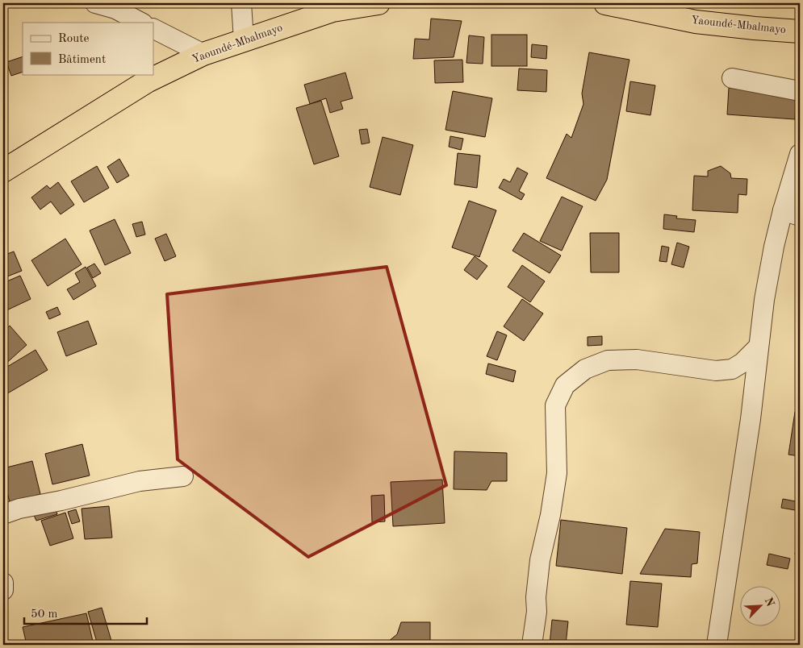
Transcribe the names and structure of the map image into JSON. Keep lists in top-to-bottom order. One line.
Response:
{"streets":{"highway":["Yaoundé-Mbalmayo"]},"legend":["Route","Bâtiment"],"scale_bar":"50 m","north":"top right"}
